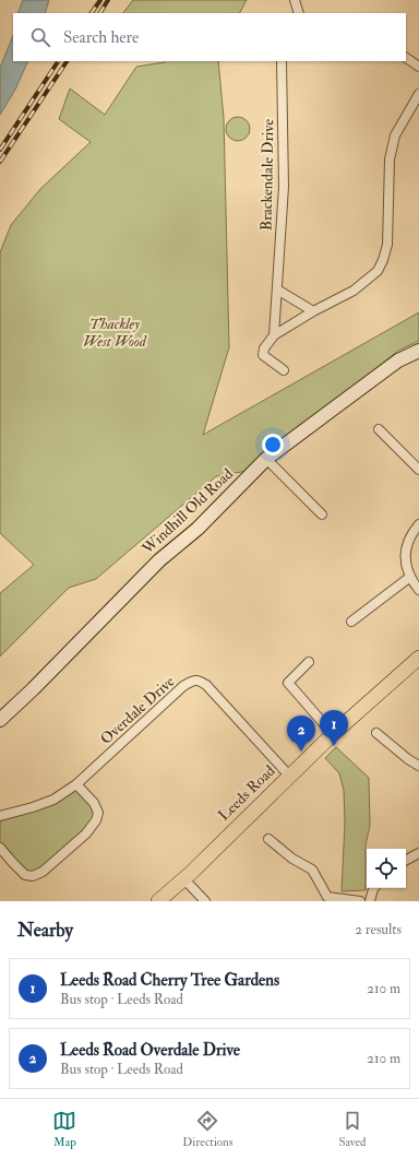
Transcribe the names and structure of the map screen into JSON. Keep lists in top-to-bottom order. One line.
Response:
{"streets":{"main road":["Leeds Road"],"street":["Brackendale Drive","Windhill Old Road","Overdale Drive"]},"crossings":[["Overdale Drive","Leeds Road"]],"parks":["Thackley West Wood"],"page":{"search":"Search here","pins":["1","2"],"heading":["Nearby","2 results"],"list":[{"mark":"1","name":"Leeds Road Cherry Tree Gardens","note":"Bus stop · Leeds Road","value":"210 m"},{"mark":"2","name":"Leeds Road Overdale Drive","note":"Bus stop · Leeds Road","value":"210 m"}],"nav":["Map","Directions","Saved"]}}
